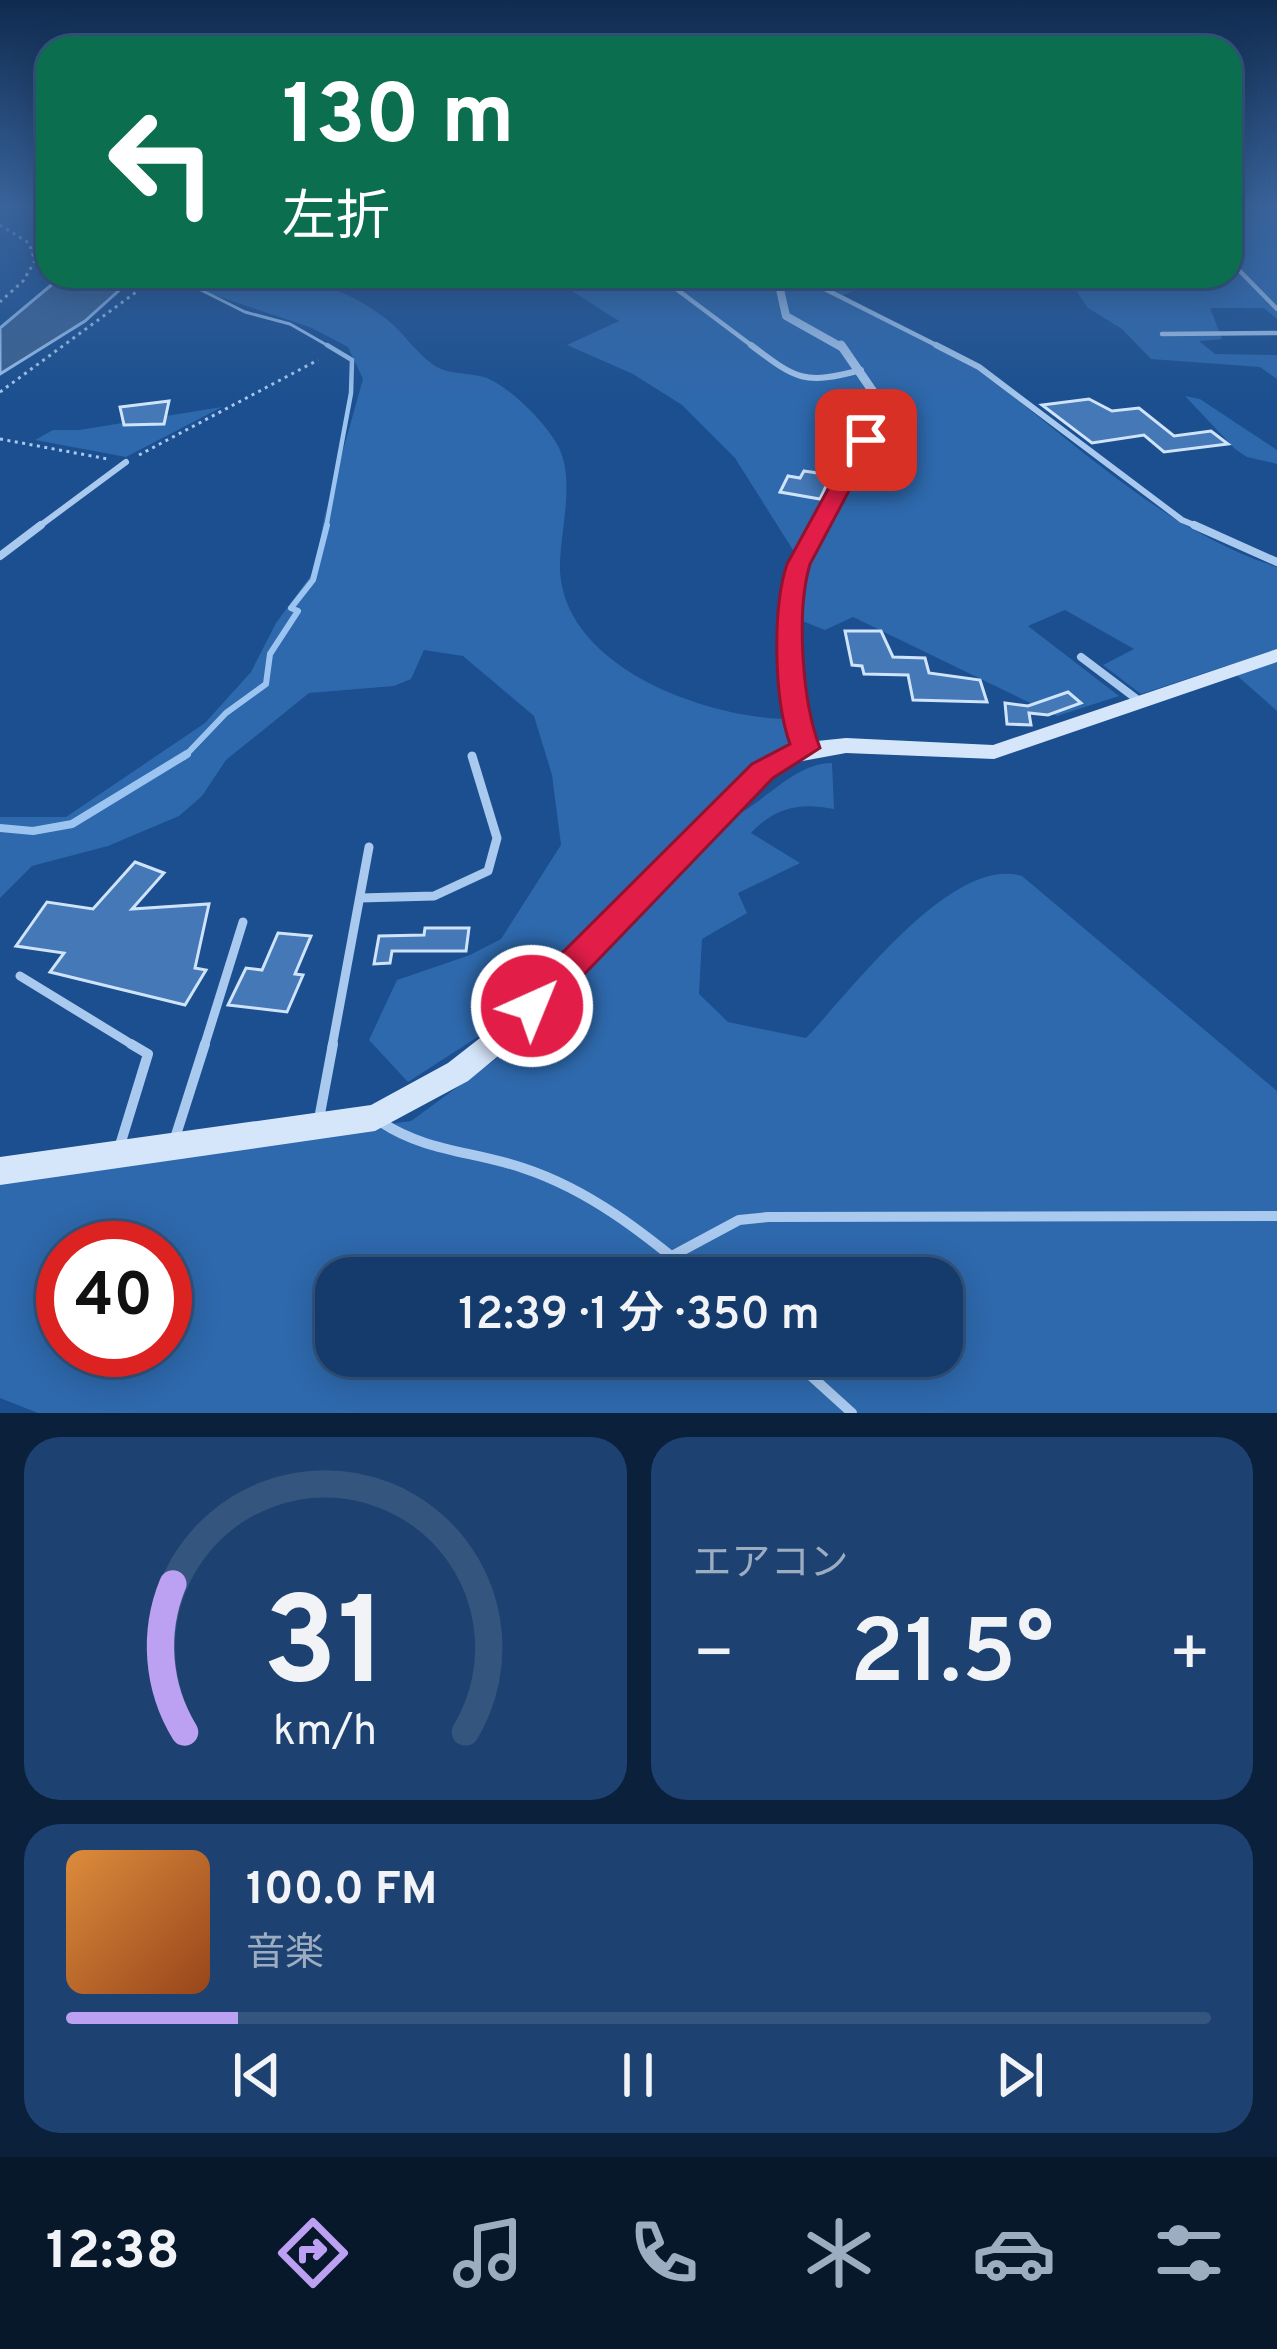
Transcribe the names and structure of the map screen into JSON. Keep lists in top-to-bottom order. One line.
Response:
{"page":{"turn":["130 m","左折"],"limit":"40","trip":"12:39 · 1 分 · 350 m","tile":"エアコン","heat":["−","21.5°","+"],"song":["100.0 FM","音楽"],"tabs":"12:38","gauge":["31","km/h"]}}
